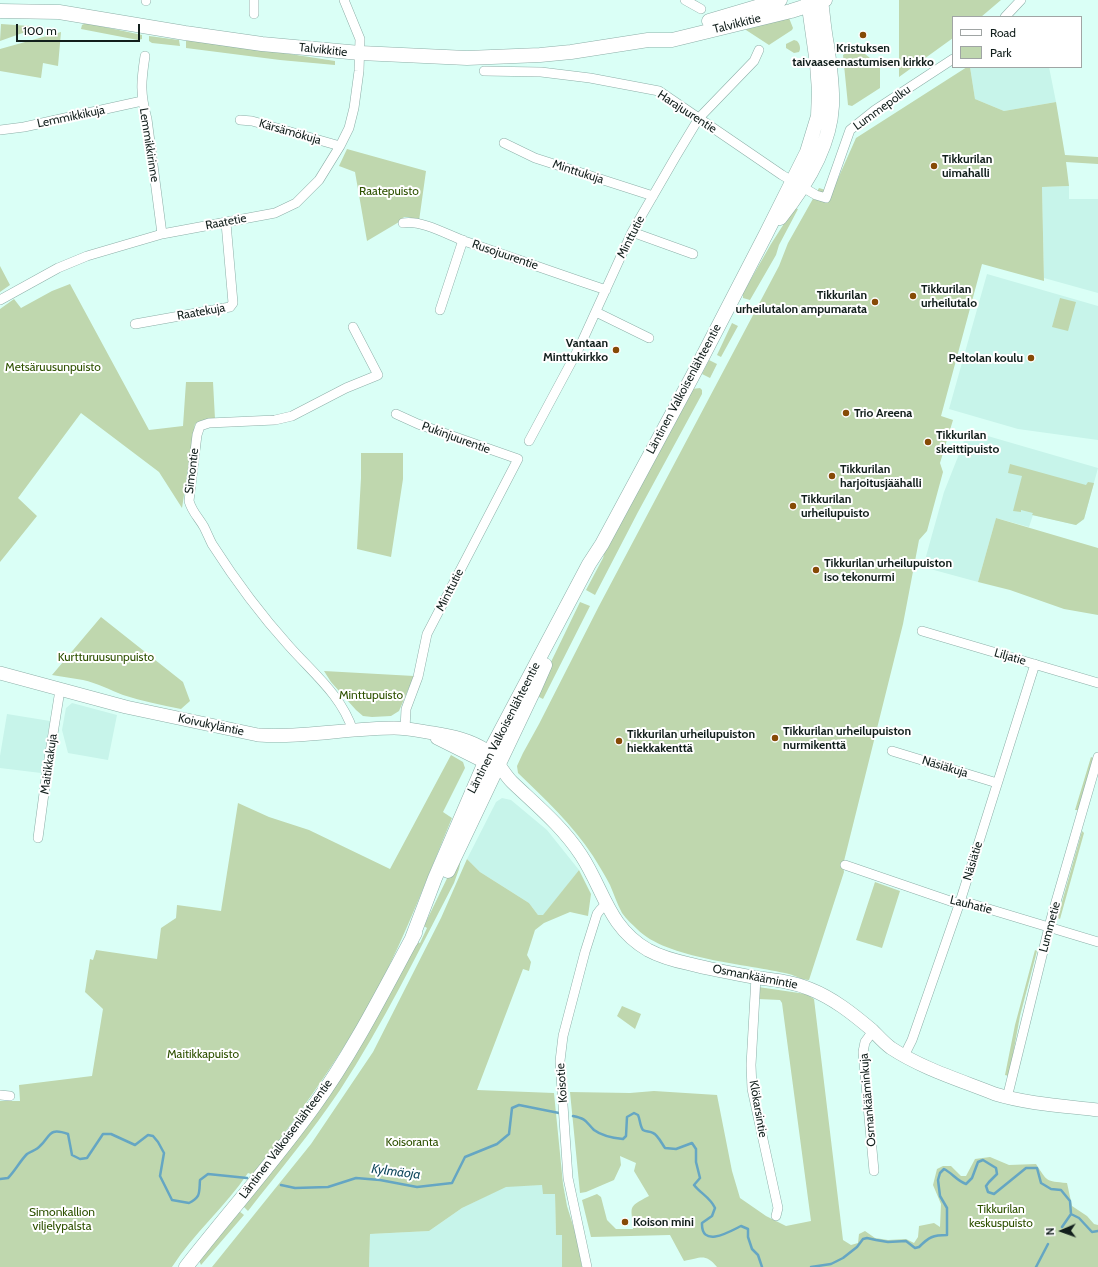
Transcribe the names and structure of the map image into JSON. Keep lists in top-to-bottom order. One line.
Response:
{"streets":{"main road":["Talvikkitie","Läntinen Valkoisenlähteentie"],"street":["Lummepolku","Harajuurentie","Lemmikkikuja","Kärsämökuja","Lemmikkirinne","Minttukuja","Raatetie","Minttutie","Rusojuurentie","Raatekuja","Pukinjuurentie","Simontie","Liljatie","Koivukyläntie","Maitikkakuja","Näsiäkuja","Näsiätie","Lauhatie","Lummetie","Osmankäämintie","Koisotie","Osmankääminkuja","Klökarsintie"]},"crossings":[["Talvikkitie","Raatetie"],["Talvikkitie","Läntinen Valkoisenlähteentie"],["Lummepolku","Harajuurentie"],["Harajuurentie","Minttutie"],["Harajuurentie","Läntinen Valkoisenlähteentie"],["Lemmikkikuja","Lemmikkirinne"],["Kärsämökuja","Raatetie"],["Lemmikkirinne","Raatetie"],["Minttukuja","Minttutie"],["Raatetie","Raatekuja"],["Minttutie","Rusojuurentie"],["Minttutie","Pukinjuurentie"],["Minttutie","Koivukyläntie"],["Läntinen Valkoisenlähteentie","Koivukyläntie"],["Läntinen Valkoisenlähteentie","Osmankäämintie"],["Simontie","Koivukyläntie"],["Liljatie","Näsiätie"],["Koivukyläntie","Maitikkakuja"],["Koivukyläntie","Osmankäämintie"],["Näsiäkuja","Näsiätie"],["Näsiätie","Lauhatie"],["Näsiätie","Osmankäämintie"],["Lauhatie","Lummetie"],["Lummetie","Osmankäämintie"],["Osmankäämintie","Koisotie"],["Osmankäämintie","Osmankääminkuja"],["Osmankäämintie","Klökarsintie"]],"water":["Kylmäoja"],"parks":["Raatepuisto","Metsäruusunpuisto","Kurtturuusunpuisto","Minttupuisto","Maitikkapuisto","Koisoranta","Tikkurilan keskuspuisto","Simonkallion viljelypalsta"],"places":["Kristuksen taivaaseenastumisen kirkko","Tikkurilan uimahalli","Tikkurilan urheilutalo","Tikkurilan urheilutalon ampumarata","Vantaan Minttukirkko","Peltolan koulu","Trio Areena","Tikkurilan skeittipuisto","Tikkurilan harjoitusjäähalli","Tikkurilan urheilupuisto","Tikkurilan urheilupuiston iso tekonurmi","Tikkurilan urheilupuiston nurmikenttä","Tikkurilan urheilupuiston hiekkakenttä","Koison mini"],"legend":["Road","Park"],"scale_bar":"100 m","north":"left"}
